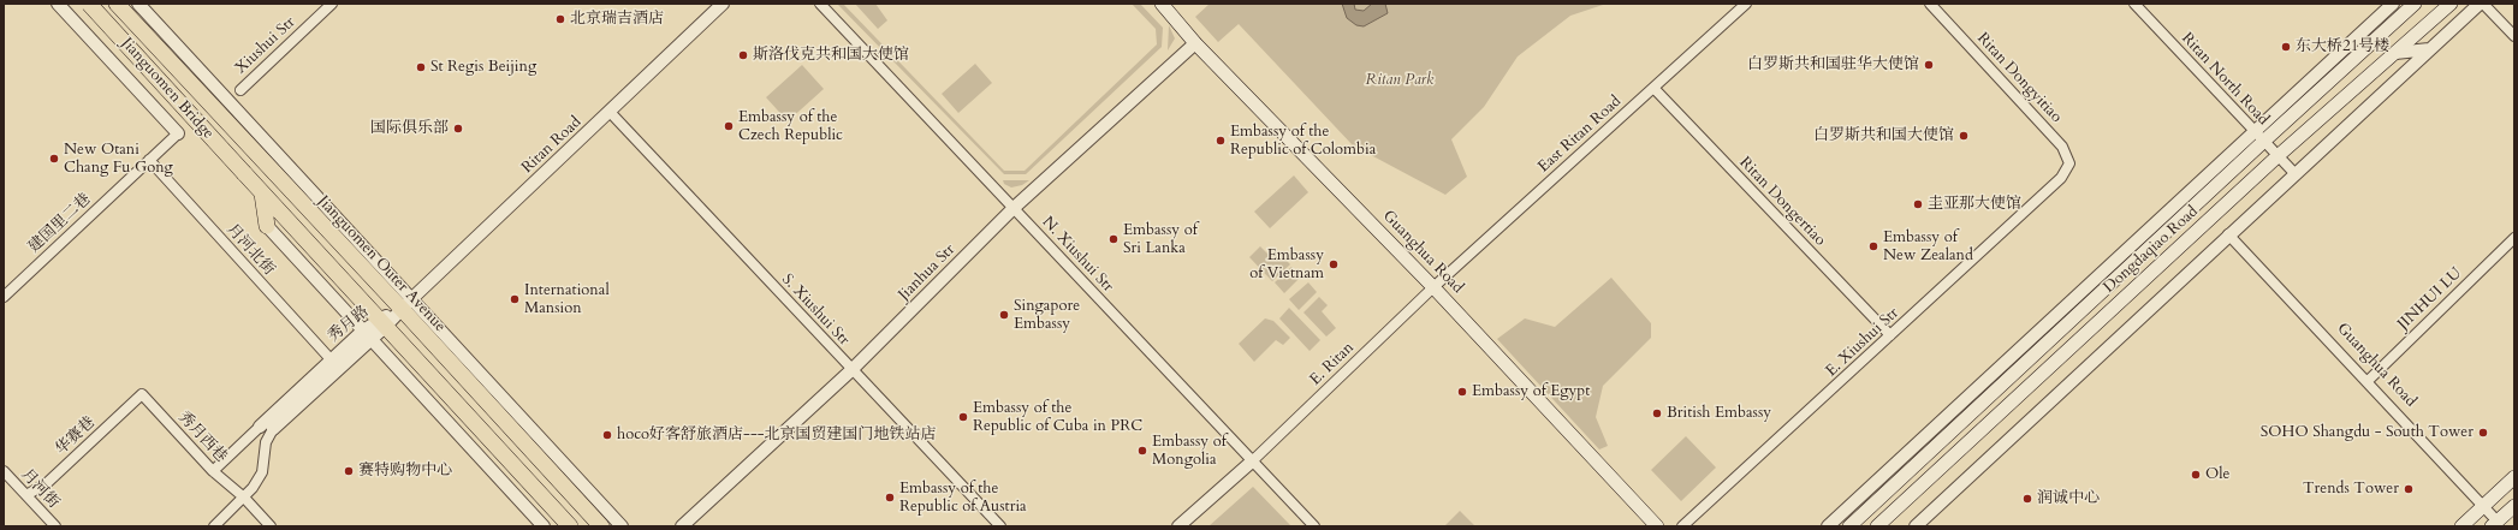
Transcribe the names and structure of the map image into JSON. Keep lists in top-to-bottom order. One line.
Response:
{"streets":{"highway":["Jianguomen Bridge","Jianguomen Outer Avenue"],"main road":["Dongdaqiao Road","Guanghua Road"],"street":["Xiushui Str","Ritan Dongyitiao","Ritan North Road","East Ritan Road","Ritan Road","Ritan Dongertiao","建国里二巷","月河北街","N. Xiushui Str","Jianhua Str","JINHUI LU","S. Xiushui Str","秀月路","E. Xiushui Str","E. Ritan","华赛巷","秀月西巷","月河街"]},"crossings":[["Ritan Dongyitiao","E. Xiushui Str"],["Ritan North Road","Dongdaqiao Road"],["Jianguomen Bridge","Jianguomen Outer Avenue"],["East Ritan Road","Ritan Dongertiao"],["East Ritan Road","Guanghua Road"],["East Ritan Road","E. Ritan"],["Ritan Road","Jianguomen Outer Avenue"],["Ritan Road","S. Xiushui Str"],["Ritan Road","秀月路"],["Ritan Dongertiao","E. Xiushui Str"],["建国里二巷","月河北街"],["月河北街","秀月路"],["Guanghua Road","Jianhua Str"],["Guanghua Road","JINHUI LU"],["Guanghua Road","E. Ritan"],["N. Xiushui Str","Jianhua Str"],["N. Xiushui Str","E. Ritan"],["Jianguomen Outer Avenue","秀月路"],["Jianhua Str","S. Xiushui Str"],["秀月路","秀月西巷"],["华赛巷","秀月西巷"],["华赛巷","月河街"]],"parks":["Ritan Park"],"places":["北京瑞吉酒店","东大桥21号楼","斯洛伐克共和国大使馆","白罗斯共和国驻华大使馆","St Regis Beijing","Embassy of the Czech Republic","国际俱乐部","白罗斯共和国大使馆","Embassy of the Republic of Colombia","New Otani Chang Fu Gong","圭亚那大使馆","Embassy of Sri Lanka","Embassy of New Zealand","Embassy of Vietnam","International Mansion","Singapore Embassy","Embassy of Egypt","British Embassy","Embassy of the Republic of Cuba in PRC","SOHO Shangdu - South Tower","hoco好客舒旅酒店---北京国贸建国门地铁站店","Embassy of Mongolia","赛特购物中心","Ole","Trends Tower","Embassy of the Republic of Austria","润诚中心"]}
